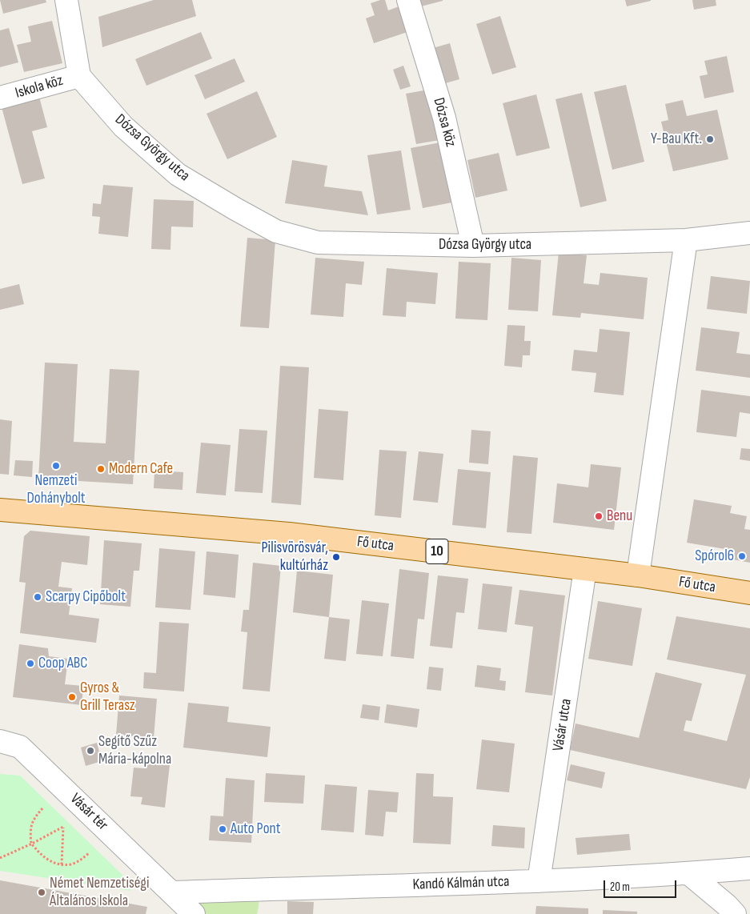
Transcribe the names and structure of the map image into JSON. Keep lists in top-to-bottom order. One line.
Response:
{"streets":{"main road":["Fő utca","10"],"street":["Iskola köz","Dózsa köz","Dózsa György utca","Vásár utca","Vásár tér","Kandó Kálmán utca"]},"crossings":[["Iskola köz","Dózsa György utca"],["Dózsa köz","Dózsa György utca"],["Fő utca","Vásár utca"],["Vásár utca","Kandó Kálmán utca"],["Vásár tér","Kandó Kálmán utca"]],"places":["Y-Bau Kft.","Nemzeti Dohánybolt","Modern Cafe","Benu","Spórol6","Pilisvörösvár, kultúrház","Scarpy Cipőbolt","Coop ABC","Gyros & Grill Terasz","Segítő Szűz Mária-kápolna","Auto Pont","Német Nemzetiségi Általános Iskola"],"scale_bar":"20 m"}
